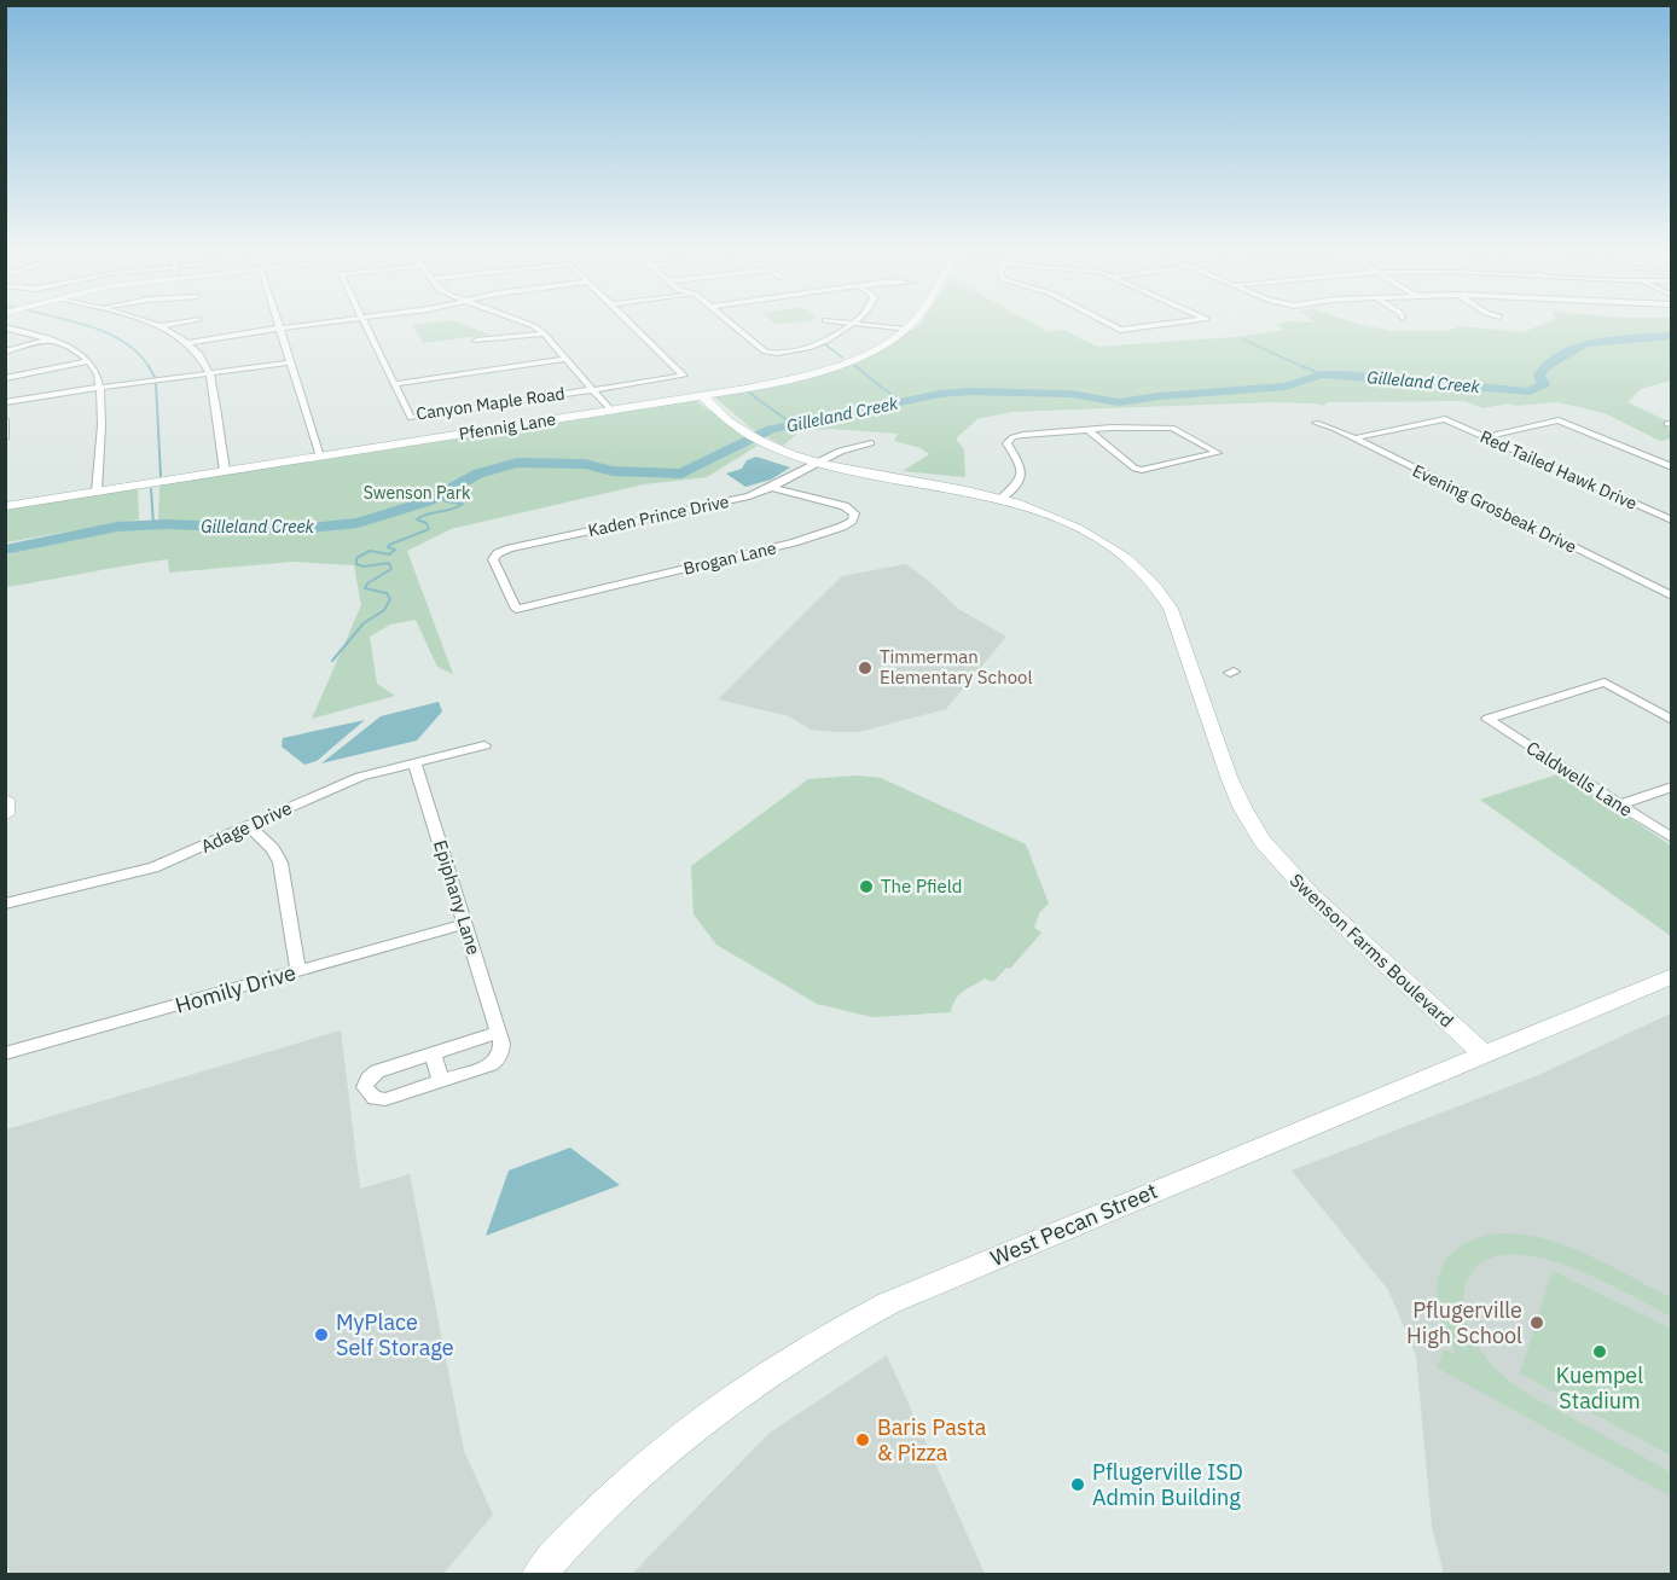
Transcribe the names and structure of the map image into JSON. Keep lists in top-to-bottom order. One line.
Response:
{"streets":{"street":["Canyon Maple Road","Pfennig Lane","Red Tailed Hawk Drive","Evening Grosbeak Drive","Kaden Prince Drive","Brogan Lane","Caldwells Lane","Adage Drive","Epiphany Lane","Swenson Farms Boulevard","Homily Drive","West Pecan Street"]},"crossings":[["Pfennig Lane","Swenson Farms Boulevard"],["Red Tailed Hawk Drive","Evening Grosbeak Drive"],["Kaden Prince Drive","Brogan Lane"],["Kaden Prince Drive","Swenson Farms Boulevard"],["Adage Drive","Epiphany Lane"],["Epiphany Lane","Homily Drive"],["Swenson Farms Boulevard","West Pecan Street"]],"water":["Gilleland Creek"],"parks":["Swenson Park"],"places":["Timmerman Elementary School","The Pfield","Pflugerville High School","MyPlace Self Storage","Kuempel Stadium","Baris Pasta & Pizza","Pflugerville ISD Admin Building"]}
